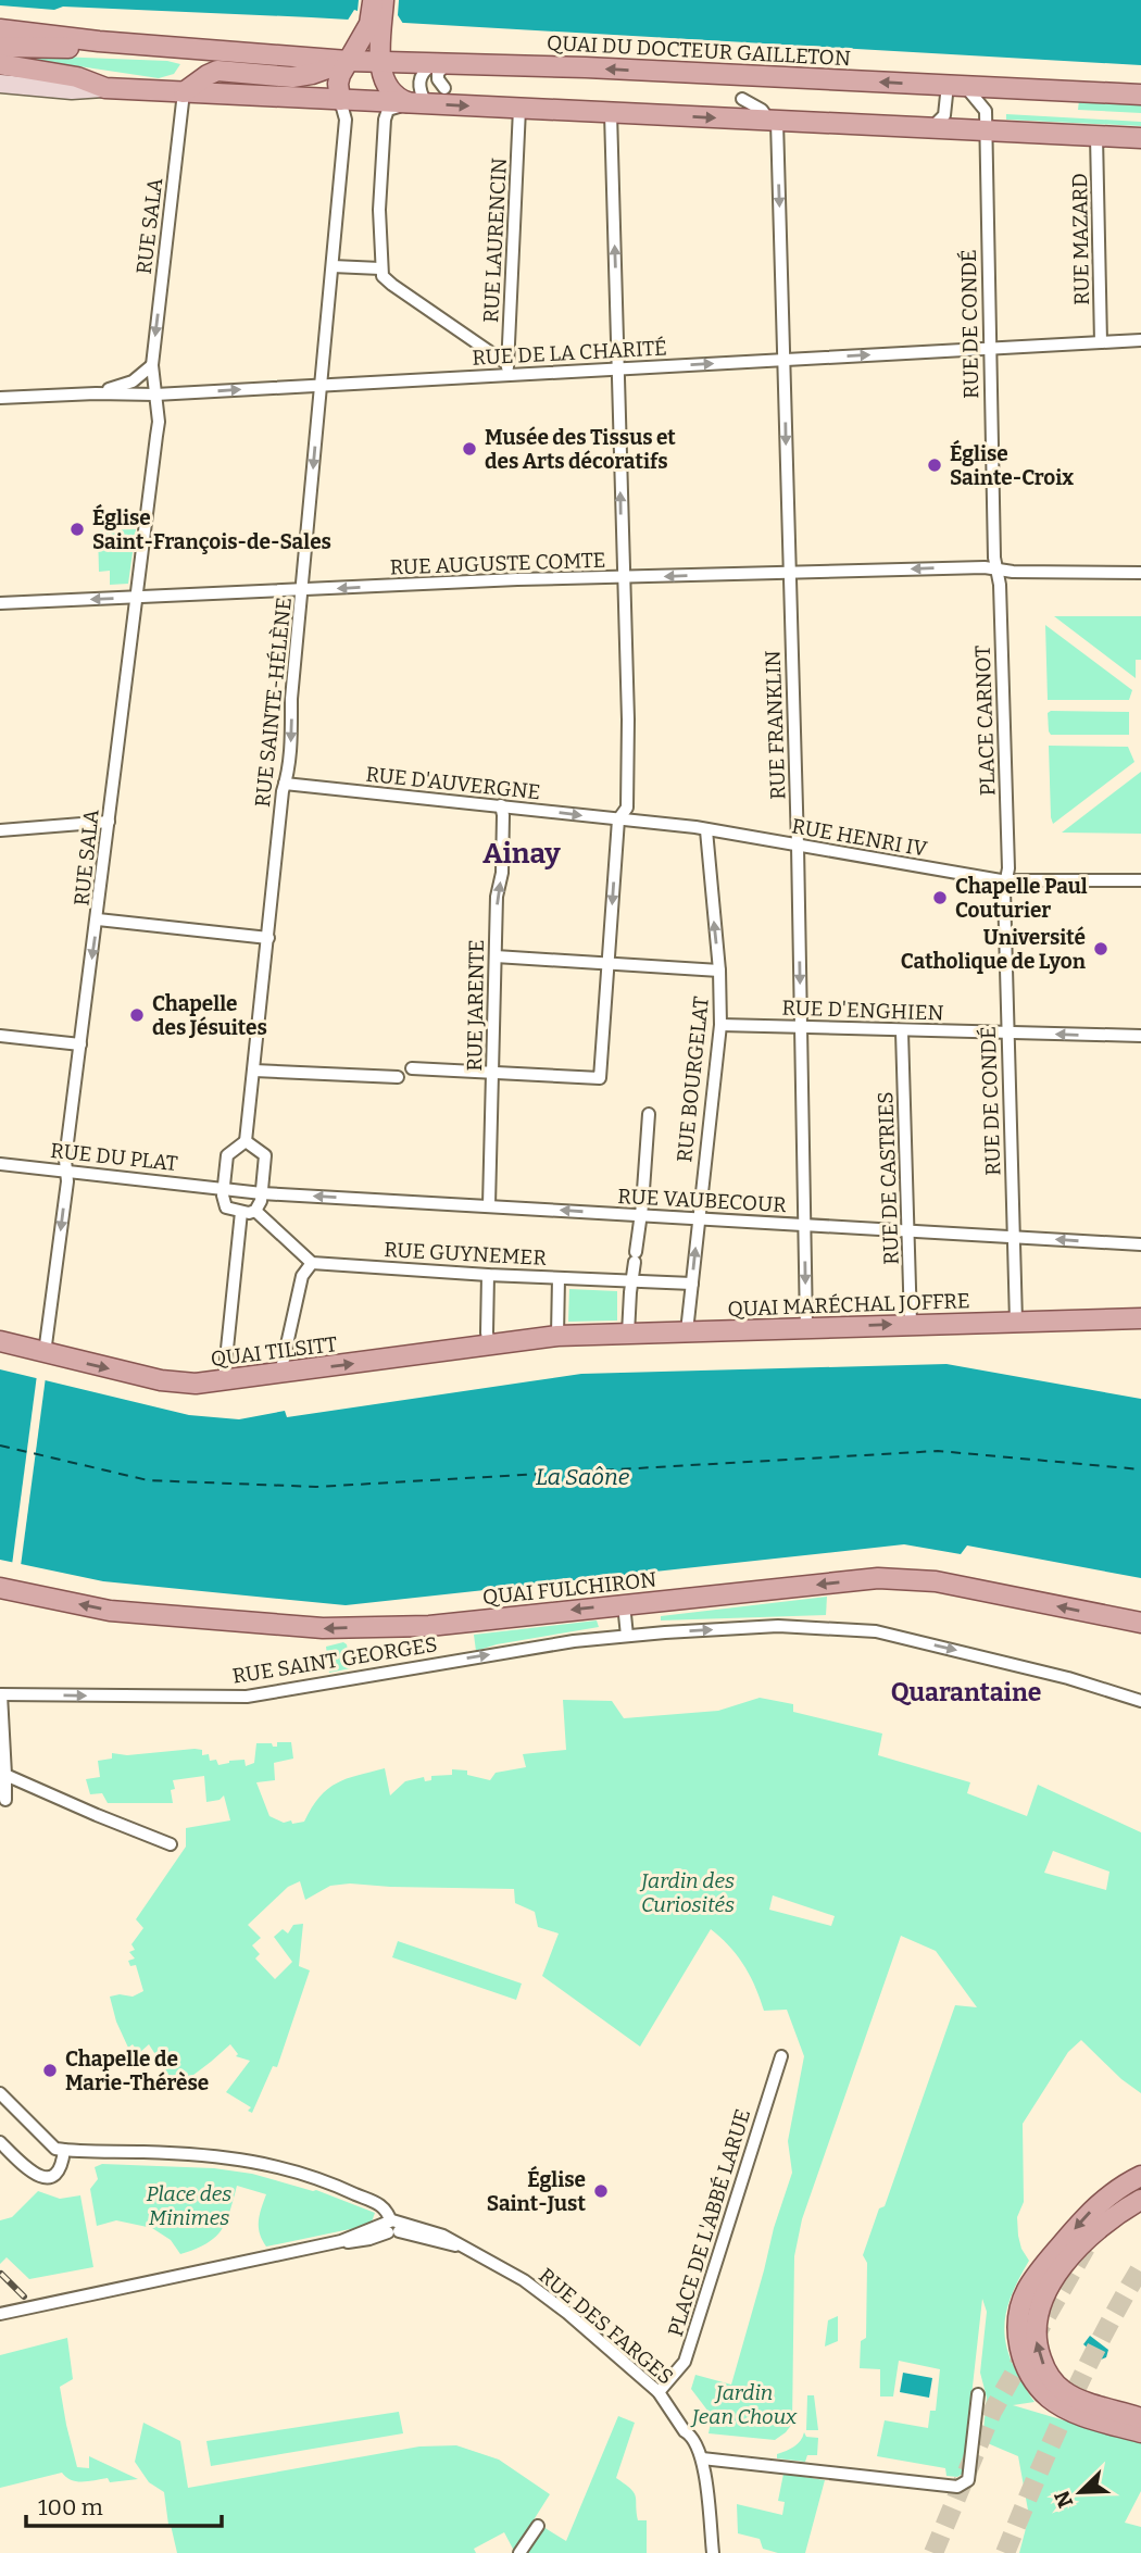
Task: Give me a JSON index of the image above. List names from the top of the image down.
{
  "streets": {
    "main road": [
      "QUAI DU DOCTEUR GAILLETON",
      "QUAI MARÉCHAL JOFFRE",
      "QUAI TILSITT",
      "QUAI FULCHIRON"
    ],
    "street": [
      "RUE SALA",
      "RUE MAZARD",
      "RUE LAURENCIN",
      "RUE DE CONDÉ",
      "RUE DE LA CHARITÉ",
      "RUE AUGUSTE COMTE",
      "RUE SAINTE-HÉLÈNE",
      "PLACE CARNOT",
      "RUE FRANKLIN",
      "RUE D'AUVERGNE",
      "RUE HENRI IV",
      "RUE JARENTE",
      "RUE D'ENGHIEN",
      "RUE BOURGELAT",
      "RUE DU PLAT",
      "RUE DE CASTRIES",
      "RUE VAUBECOUR",
      "RUE GUYNEMER",
      "RUE SAINT GEORGES",
      "PLACE DE L'ABBÉ LARUE",
      "RUE DES FARGES"
    ]
  },
  "crossings": [
    ["QUAI DU DOCTEUR GAILLETON", "RUE SALA"],
    ["QUAI DU DOCTEUR GAILLETON", "RUE DE CONDÉ"],
    ["RUE SALA", "RUE DE LA CHARITÉ"],
    ["RUE SALA", "RUE AUGUSTE COMTE"],
    ["RUE SALA", "RUE DU PLAT"],
    ["RUE SALA", "QUAI TILSITT"],
    ["RUE MAZARD", "RUE DE LA CHARITÉ"],
    ["RUE LAURENCIN", "RUE DE LA CHARITÉ"],
    ["RUE DE CONDÉ", "RUE DE LA CHARITÉ"],
    ["RUE DE CONDÉ", "RUE AUGUSTE COMTE"],
    ["RUE DE CONDÉ", "PLACE CARNOT"],
    ["RUE DE CONDÉ", "RUE HENRI IV"],
    ["RUE DE CONDÉ", "RUE D'ENGHIEN"],
    ["RUE DE CONDÉ", "RUE VAUBECOUR"],
    ["RUE DE CONDÉ", "QUAI MARÉCHAL JOFFRE"],
    ["RUE DE LA CHARITÉ", "RUE SAINTE-HÉLÈNE"],
    ["RUE DE LA CHARITÉ", "RUE FRANKLIN"],
    ["RUE AUGUSTE COMTE", "RUE SAINTE-HÉLÈNE"],
    ["RUE AUGUSTE COMTE", "PLACE CARNOT"],
    ["RUE AUGUSTE COMTE", "RUE FRANKLIN"],
    ["RUE SAINTE-HÉLÈNE", "RUE D'AUVERGNE"],
    ["PLACE CARNOT", "RUE HENRI IV"],
    ["RUE FRANKLIN", "RUE HENRI IV"],
    ["RUE FRANKLIN", "RUE D'ENGHIEN"],
    ["RUE FRANKLIN", "RUE VAUBECOUR"],
    ["RUE FRANKLIN", "QUAI MARÉCHAL JOFFRE"],
    ["RUE D'AUVERGNE", "RUE HENRI IV"],
    ["RUE D'AUVERGNE", "RUE JARENTE"],
    ["RUE D'AUVERGNE", "RUE BOURGELAT"],
    ["RUE HENRI IV", "RUE BOURGELAT"],
    ["RUE JARENTE", "RUE VAUBECOUR"],
    ["RUE D'ENGHIEN", "RUE BOURGELAT"],
    ["RUE D'ENGHIEN", "RUE DE CASTRIES"],
    ["RUE BOURGELAT", "RUE VAUBECOUR"],
    ["RUE BOURGELAT", "RUE GUYNEMER"],
    ["RUE BOURGELAT", "QUAI MARÉCHAL JOFFRE"],
    ["RUE DU PLAT", "RUE VAUBECOUR"],
    ["RUE DE CASTRIES", "RUE VAUBECOUR"],
    ["RUE DE CASTRIES", "QUAI MARÉCHAL JOFFRE"],
    ["QUAI MARÉCHAL JOFFRE", "QUAI TILSITT"],
    ["PLACE DE L'ABBÉ LARUE", "RUE DES FARGES"]
  ],
  "one_way": [
    "RUE SALA",
    "RUE DE LA CHARITÉ",
    "RUE AUGUSTE COMTE",
    "RUE SAINTE-HÉLÈNE",
    "RUE FRANKLIN",
    "RUE JARENTE",
    "RUE VAUBECOUR",
    "QUAI TILSITT",
    "QUAI FULCHIRON",
    "RUE SAINT GEORGES"
  ],
  "districts": ["Ainay", "Quarantaine"],
  "water": ["La Saône"],
  "parks": ["Jardin des Curiosités", "Place des Minimes", "Jardin Jean Choux"],
  "places": [
    "Musée des Tissus et des Arts décoratifs",
    "Église Sainte-Croix",
    "Église Saint-François-de-Sales",
    "Chapelle Paul Couturier",
    "Université Catholique de Lyon",
    "Chapelle des Jésuites",
    "Chapelle de Marie-Thérèse",
    "Église Saint-Just"
  ],
  "scale_bar": "100 m",
  "north": "bottom left"
}
